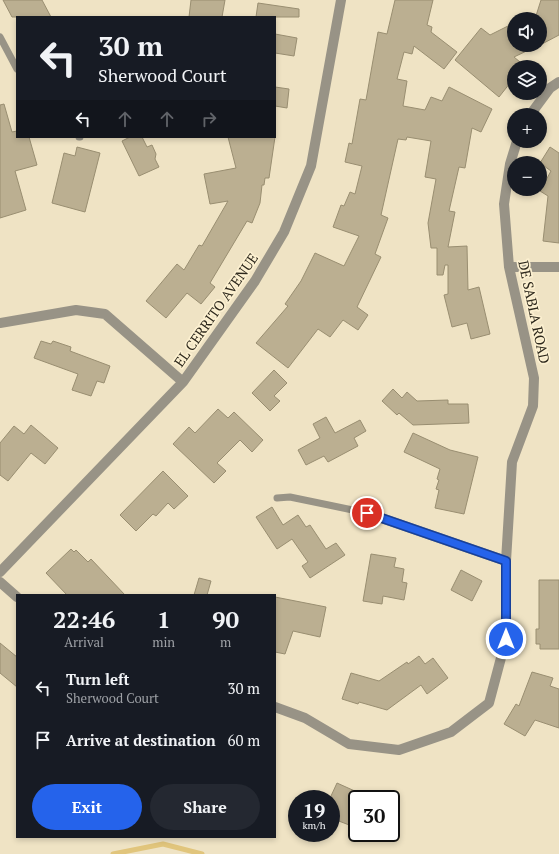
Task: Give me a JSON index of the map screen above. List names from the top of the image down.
{
  "streets": {
    "street": ["EL CERRITO AVENUE", "DE SABLA ROAD"]
  },
  "page": {
    "map_buttons": ["+", "−"],
    "turn": ["30 m", "Sherwood Court"],
    "eta": [
      "22:46",
      "Arrival",
      "1",
      "min",
      "90",
      "m"
    ],
    "list": [
      {
        "name": "Turn left",
        "note": "Sherwood Court",
        "value": "30 m"
      },
      {
        "name": "Arrive at destination",
        "value": "60 m"
      }
    ],
    "buttons": ["Exit", "Share"],
    "speed": "19 km/h",
    "limit": "30"
  }
}
